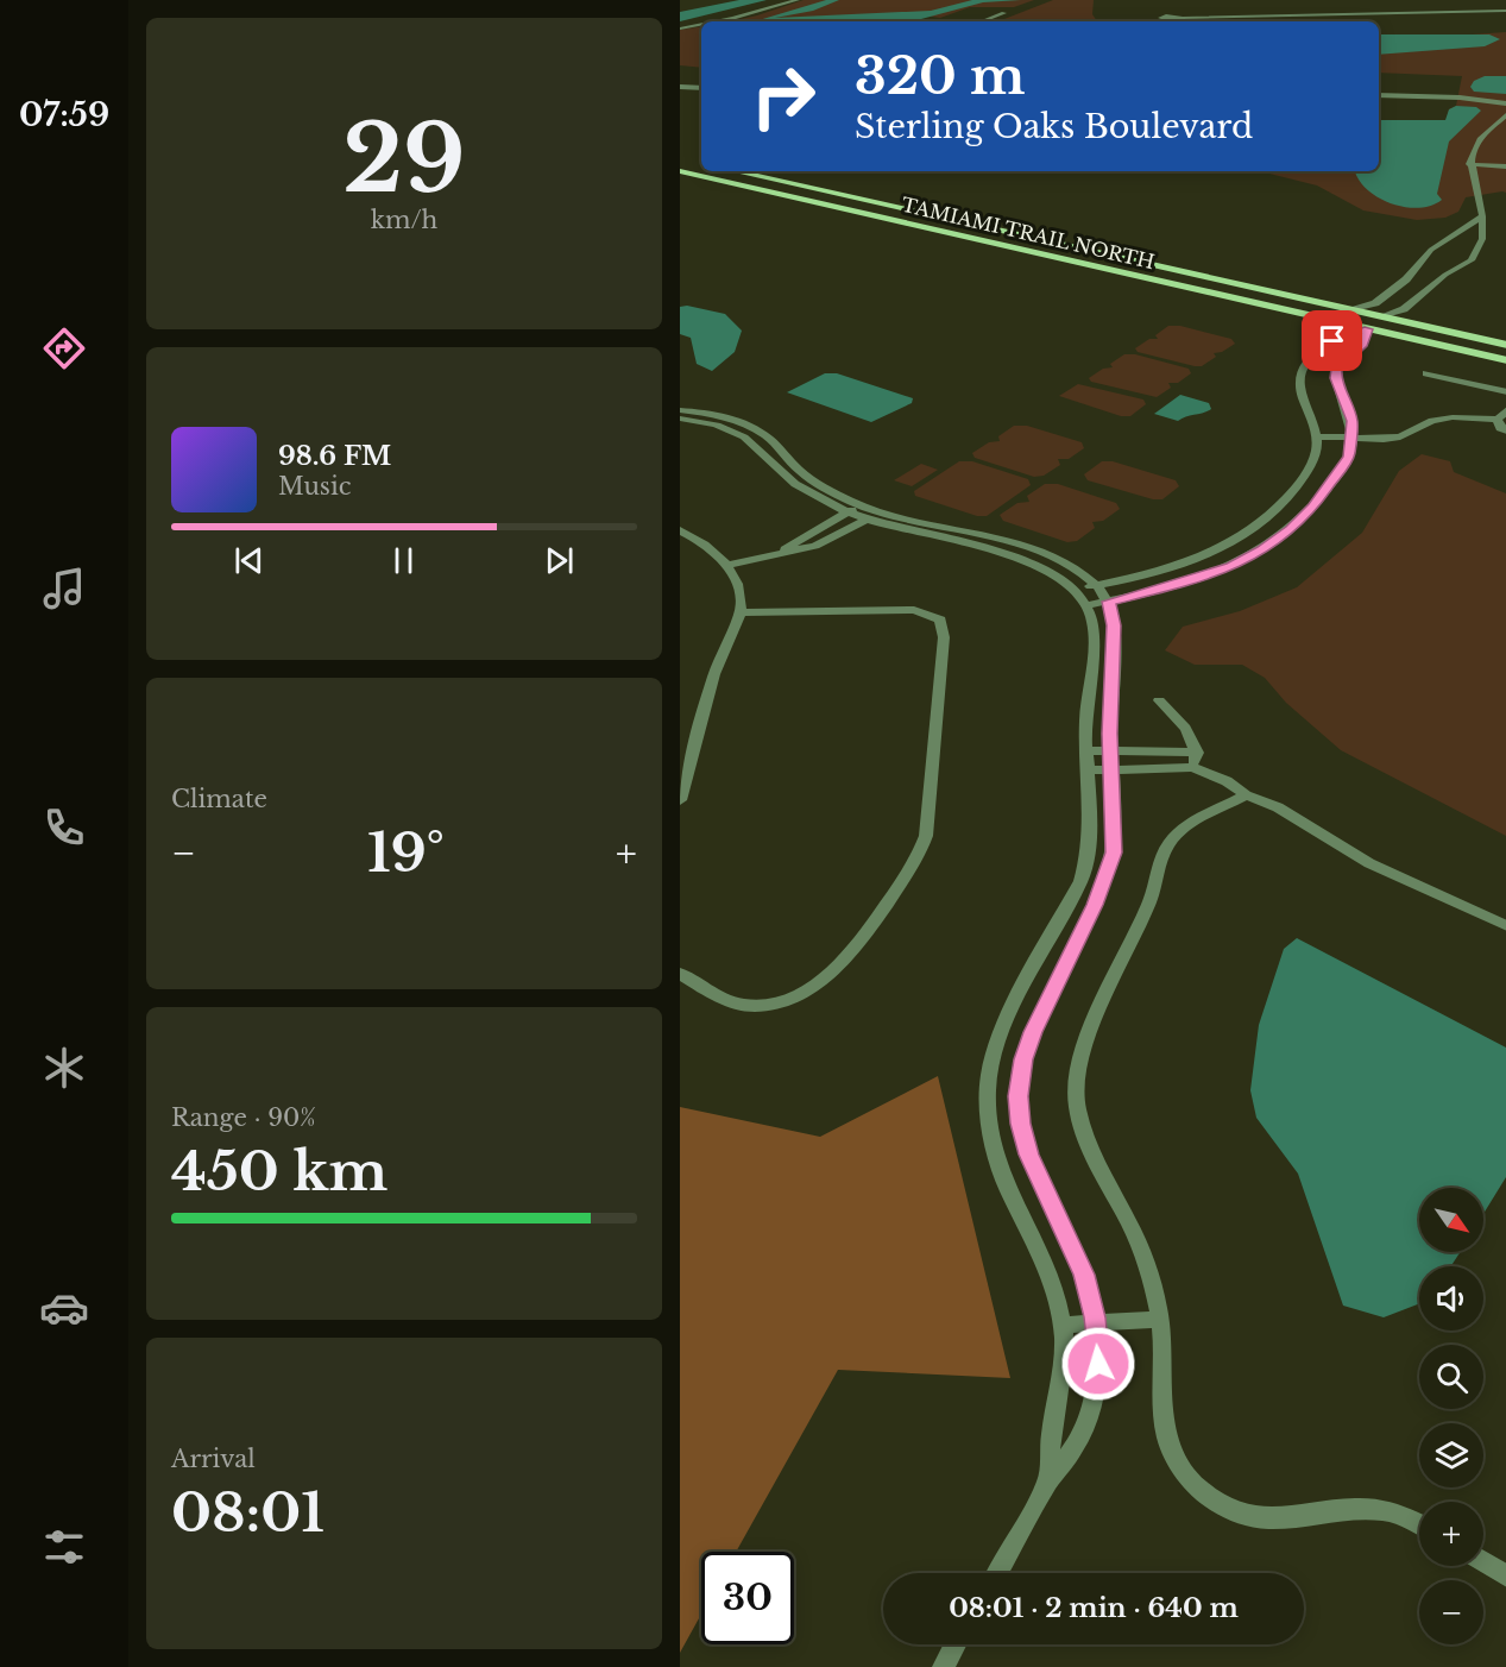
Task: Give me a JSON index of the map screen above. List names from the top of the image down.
{
  "streets": {
    "main road": ["TAMIAMI TRAIL NORTH"]
  },
  "north": "bottom right",
  "page": {
    "tabs": "07:59",
    "tile": [
      ["29", "km/h"],
      "Climate",
      ["Range · 90%", "450 km"],
      ["Arrival", "08:01"]
    ],
    "turn": ["320 m", "Sterling Oaks Boulevard"],
    "song": ["98.6 FM", "Music"],
    "heat": ["−", "19°", "+"],
    "map_buttons": ["+", "−"],
    "limit": "30",
    "trip": "08:01 · 2 min · 640 m"
  }
}
